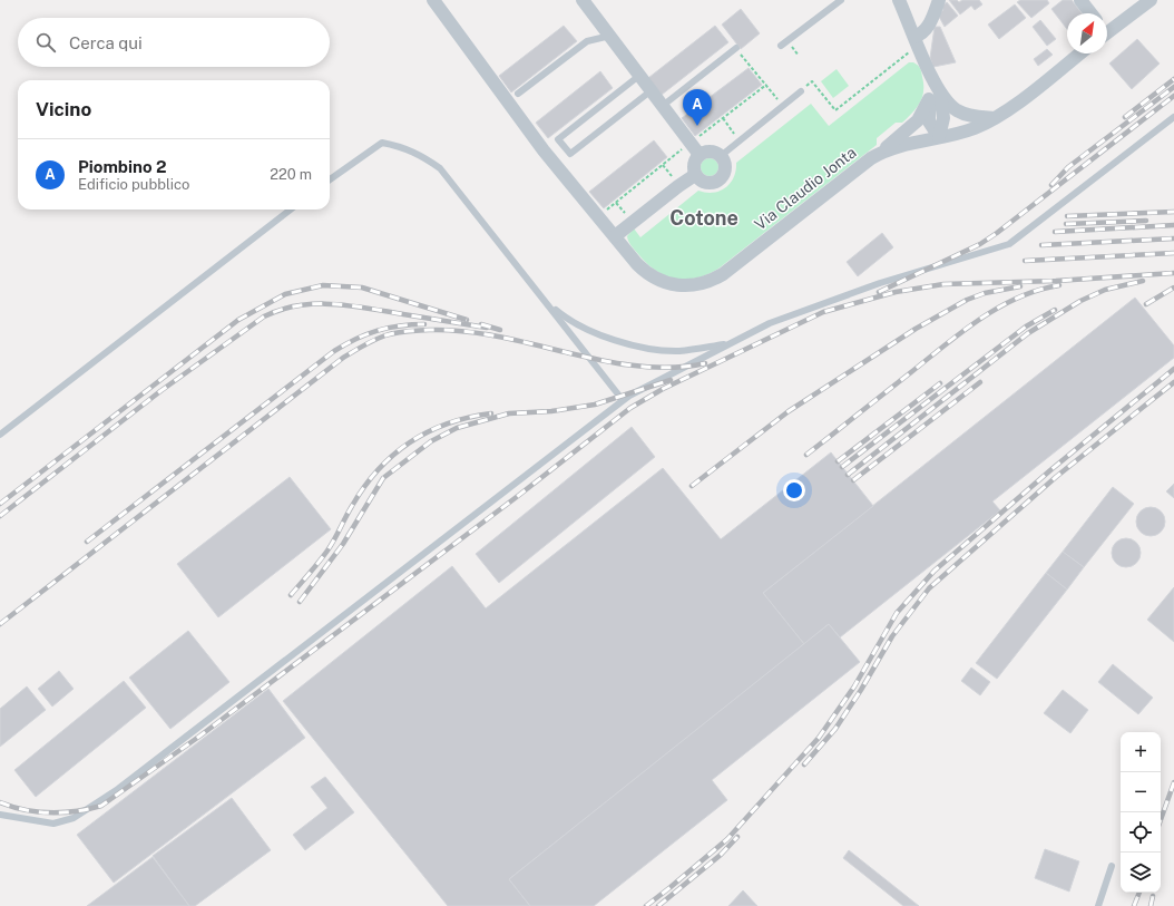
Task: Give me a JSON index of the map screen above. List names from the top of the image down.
{
  "streets": {
    "street": ["Via Claudio Jonta"]
  },
  "districts": ["Cotone"],
  "north": "top right",
  "page": {
    "search": "Cerca qui",
    "heading": "Vicino",
    "pins": "A",
    "list": [
      {
        "mark": "A",
        "name": "Piombino 2",
        "note": "Edificio pubblico",
        "value": "220 m"
      }
    ],
    "map_buttons": ["+", "−"]
  }
}
